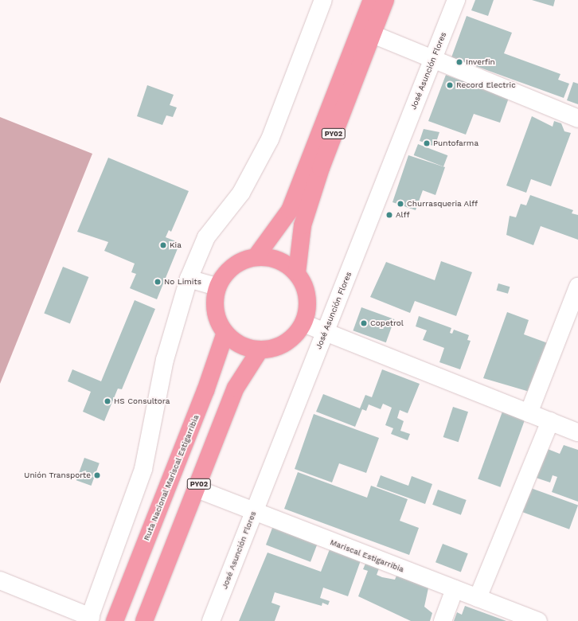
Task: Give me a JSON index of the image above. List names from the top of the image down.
{
  "streets": {
    "highway": ["PY02", "Ruta Nacional Mariscal Estigarribia"],
    "street": ["José Asunción Flores", "Mariscal Estigarribia"]
  },
  "crossings": [
    ["José Asunción Flores", "Mariscal Estigarribia"],
    ["PY02", "Ruta Nacional Mariscal Estigarribia"],
    ["PY02", "Mariscal Estigarribia"]
  ],
  "places": [
    "Inverfin",
    "Record Electric",
    "Puntofarma",
    "Churrasqueria Alff",
    "Alff",
    "Kia",
    "No Limits",
    "Copetrol",
    "HS Consultora",
    "Unión Transporte"
  ]
}
